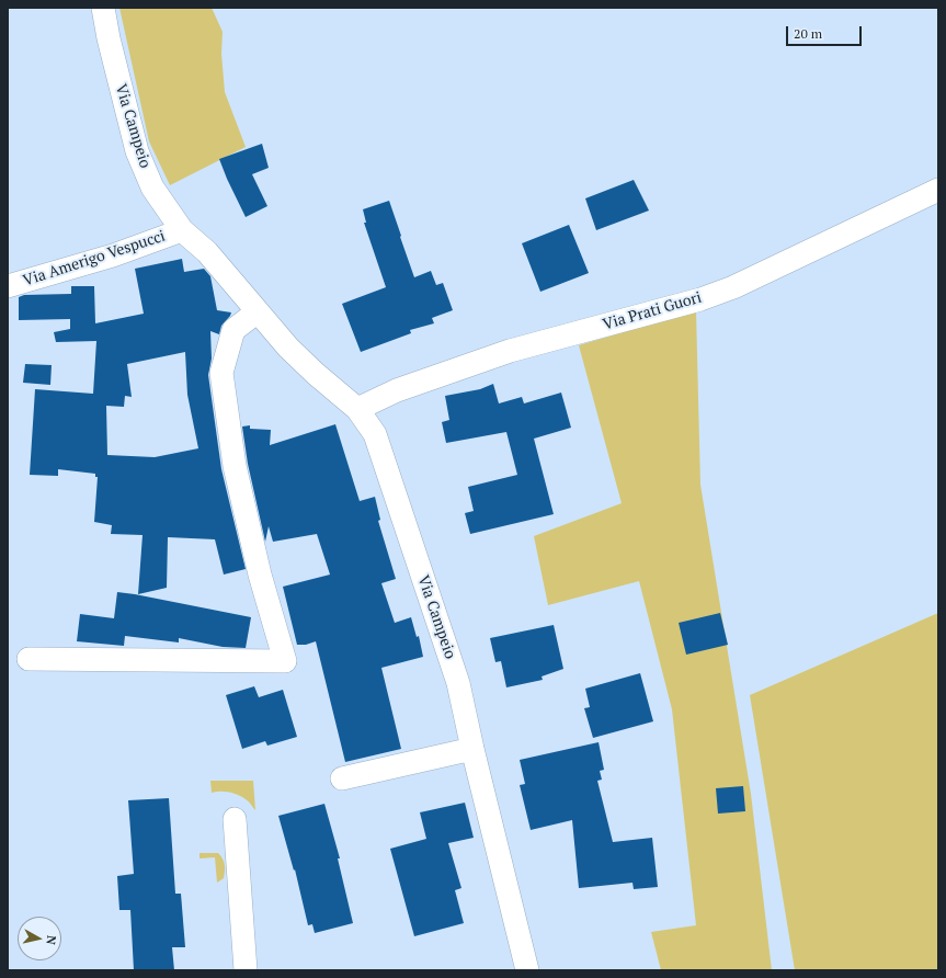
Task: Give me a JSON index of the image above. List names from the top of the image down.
{
  "streets": {
    "street": ["Via Campeio", "Via Amerigo Vespucci", "Via Prati Guori"]
  },
  "crossings": [
    ["Via Campeio", "Via Amerigo Vespucci"],
    ["Via Campeio", "Via Prati Guori"]
  ],
  "scale_bar": "20 m",
  "north": "right"
}
